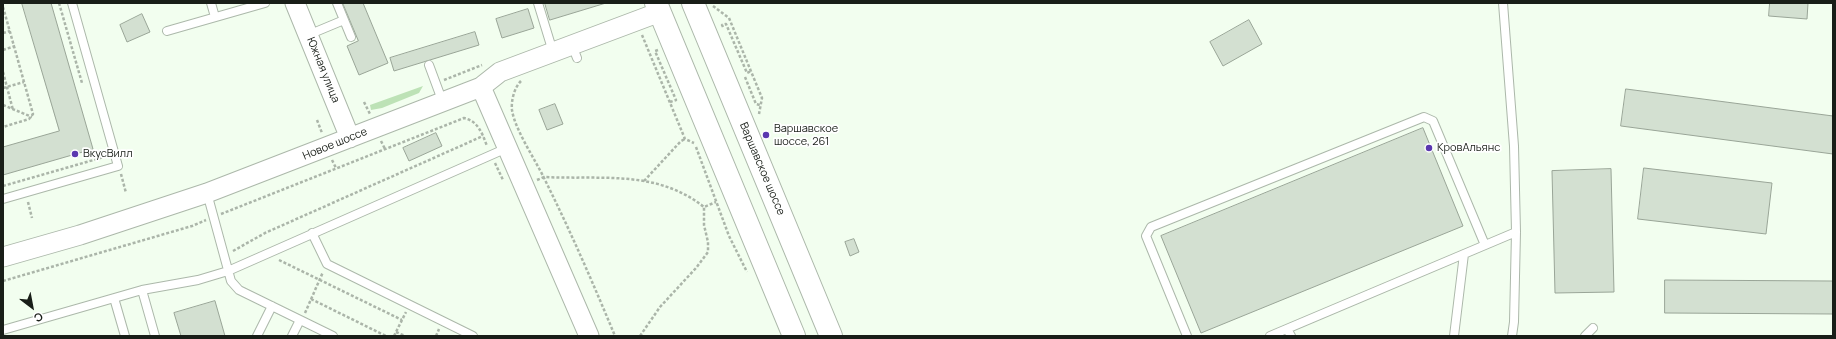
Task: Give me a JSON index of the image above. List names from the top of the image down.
{
  "streets": {
    "main road": ["Варшавское шоссе"],
    "street": ["Южная улица", "Новое шоссе"]
  },
  "crossings": [
    ["Южная улица", "Новое шоссе"]
  ],
  "places": ["Варшавское шоссе, 261", "КровАльянс", "ВкусВилл"],
  "north": "bottom right"
}
